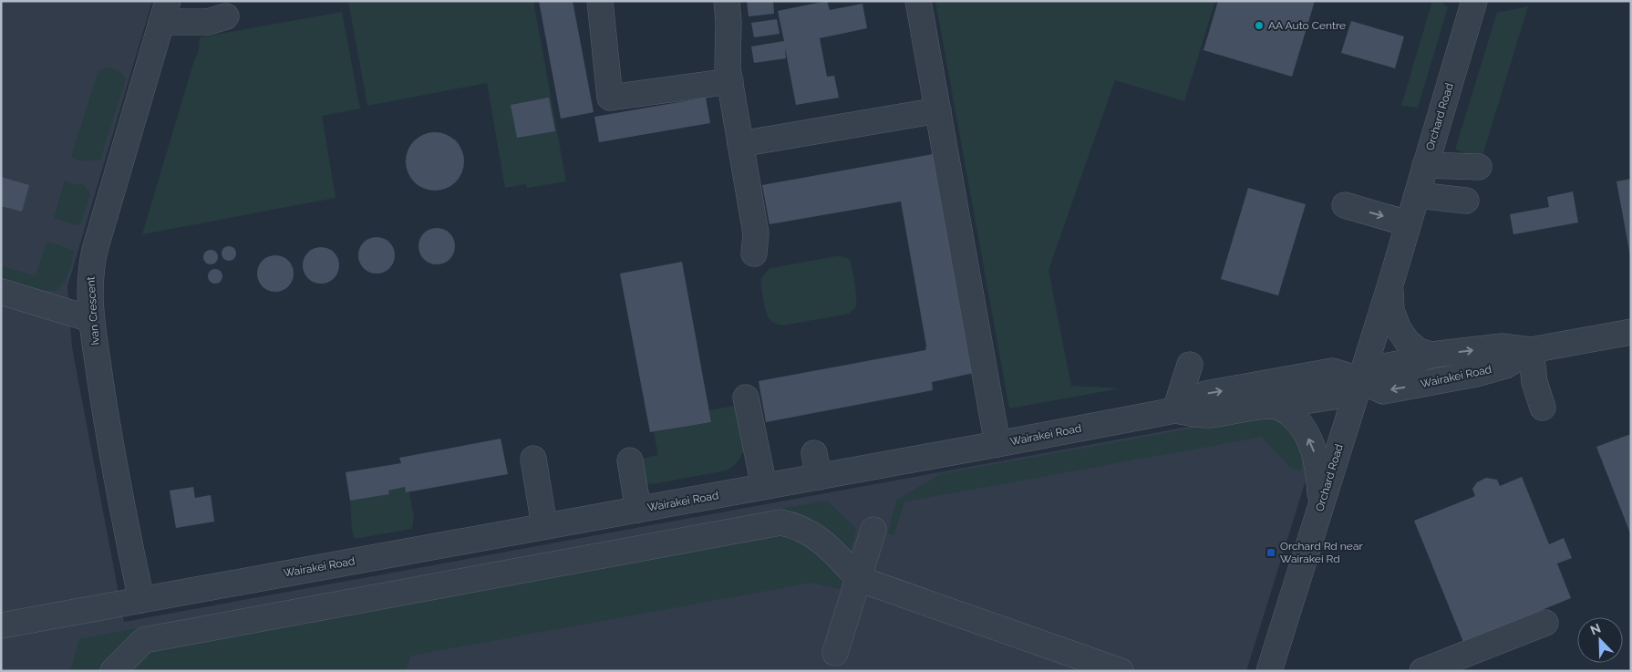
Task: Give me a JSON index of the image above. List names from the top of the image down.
{
  "streets": {
    "street": ["Orchard Road", "Ivan Crescent", "Wairakei Road"]
  },
  "crossings": [
    ["Orchard Road", "Wairakei Road"],
    ["Ivan Crescent", "Wairakei Road"]
  ],
  "places": {
    "other": ["AA Auto Centre"],
    "transit": ["Orchard Rd near Wairakei Rd"]
  },
  "north": "top left"
}
